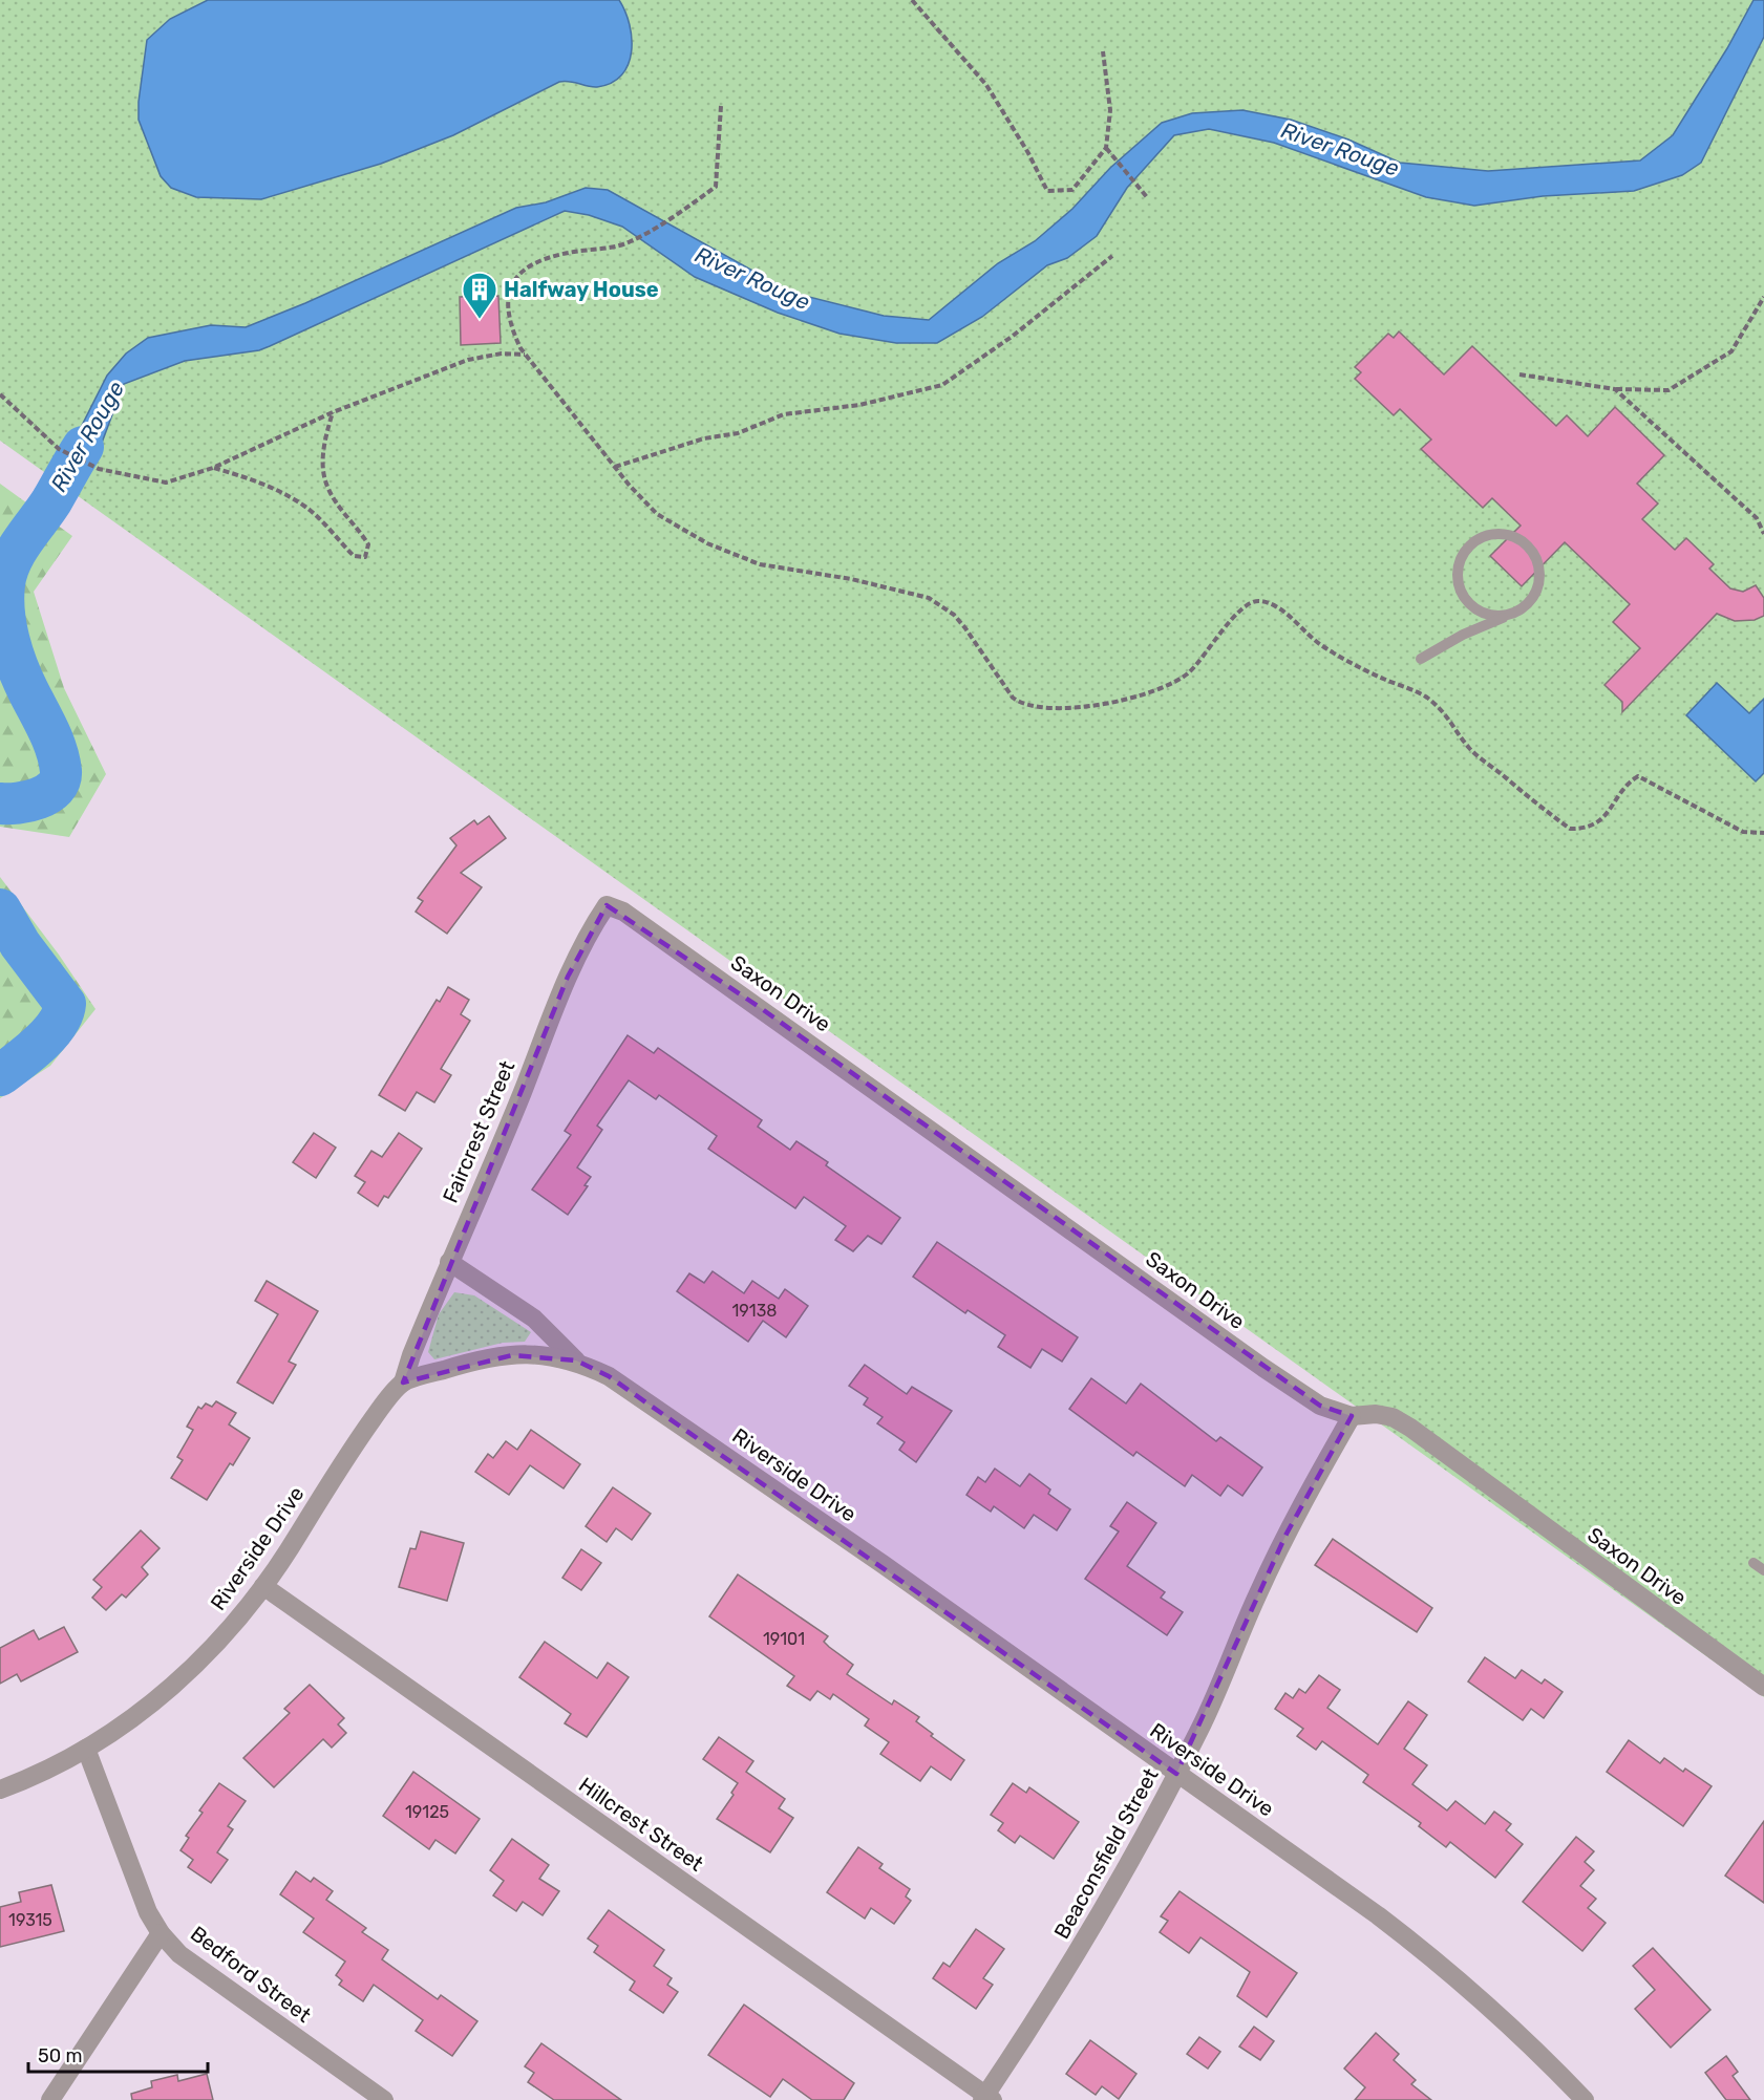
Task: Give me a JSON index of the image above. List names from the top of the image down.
{
  "streets": {
    "street": [
      "Saxon Drive",
      "Faircrest Street",
      "Riverside Drive",
      "Hillcrest Street",
      "Beaconsfield Street",
      "Bedford Street"
    ]
  },
  "crossings": [
    ["Saxon Drive", "Faircrest Street"],
    ["Saxon Drive", "Beaconsfield Street"],
    ["Faircrest Street", "Riverside Drive"],
    ["Riverside Drive", "Hillcrest Street"],
    ["Riverside Drive", "Beaconsfield Street"],
    ["Riverside Drive", "Bedford Street"],
    ["Hillcrest Street", "Beaconsfield Street"]
  ],
  "water": ["River Rouge"],
  "places": {
    "building": ["Halfway House"]
  },
  "house_numbers": [
    "19138",
    "19101",
    "19125",
    "19315"
  ],
  "scale_bar": "50 m"
}
